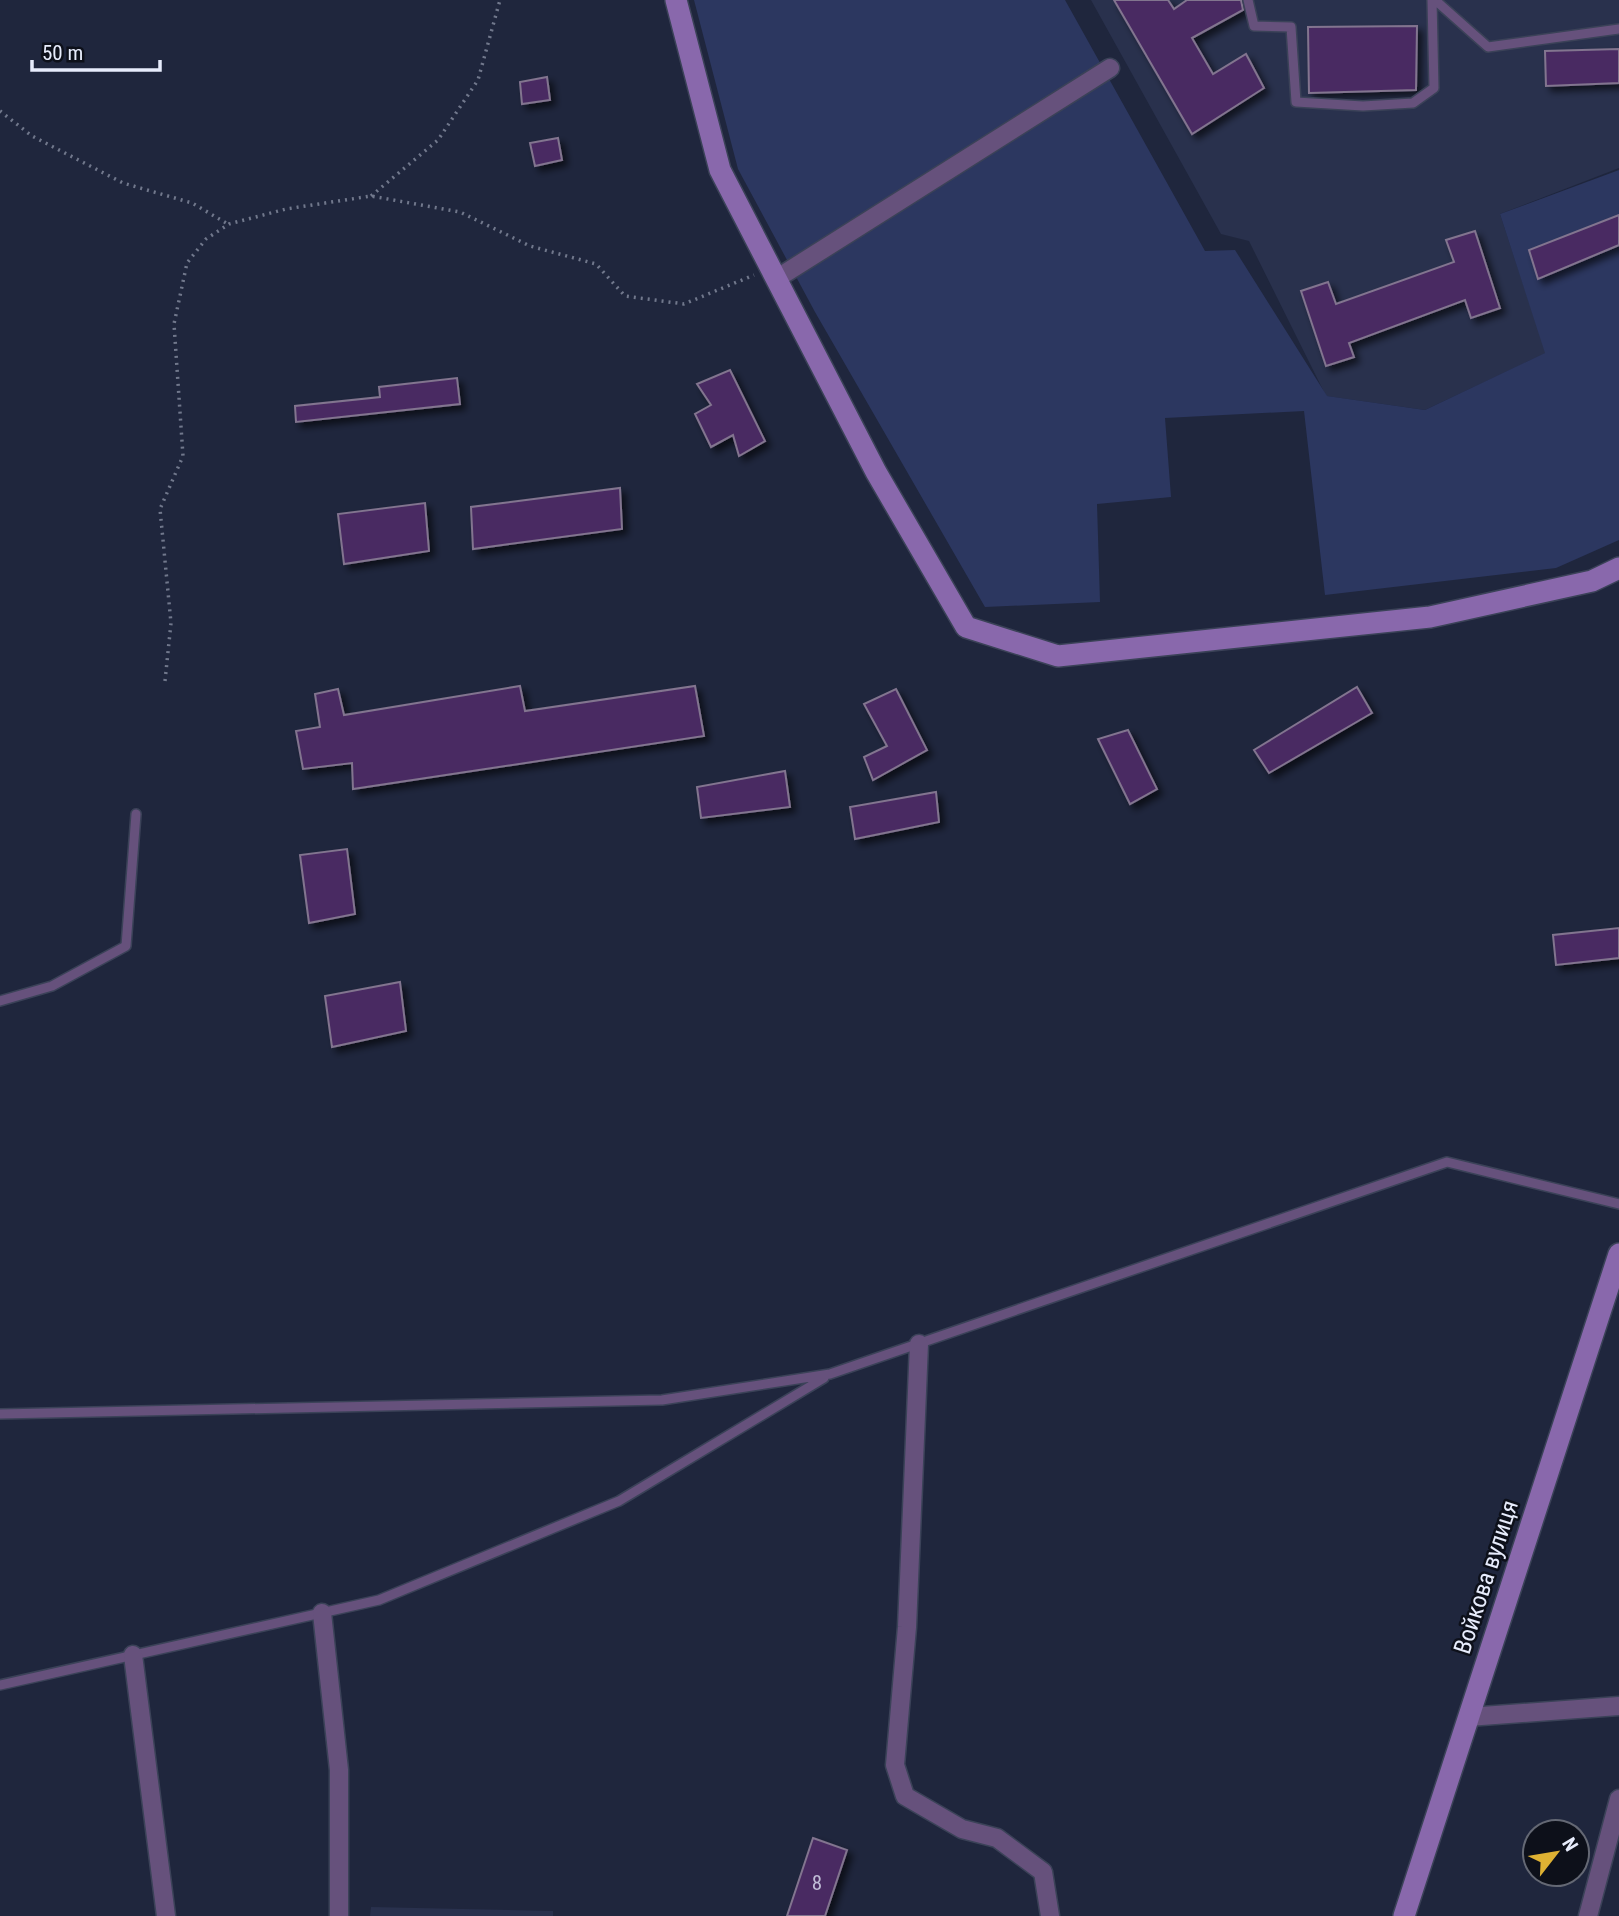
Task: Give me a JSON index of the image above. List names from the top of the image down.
{
  "streets": {
    "street": ["Войкова вулиця"]
  },
  "house_numbers": ["8"],
  "scale_bar": "50 m",
  "north": "top right"
}
